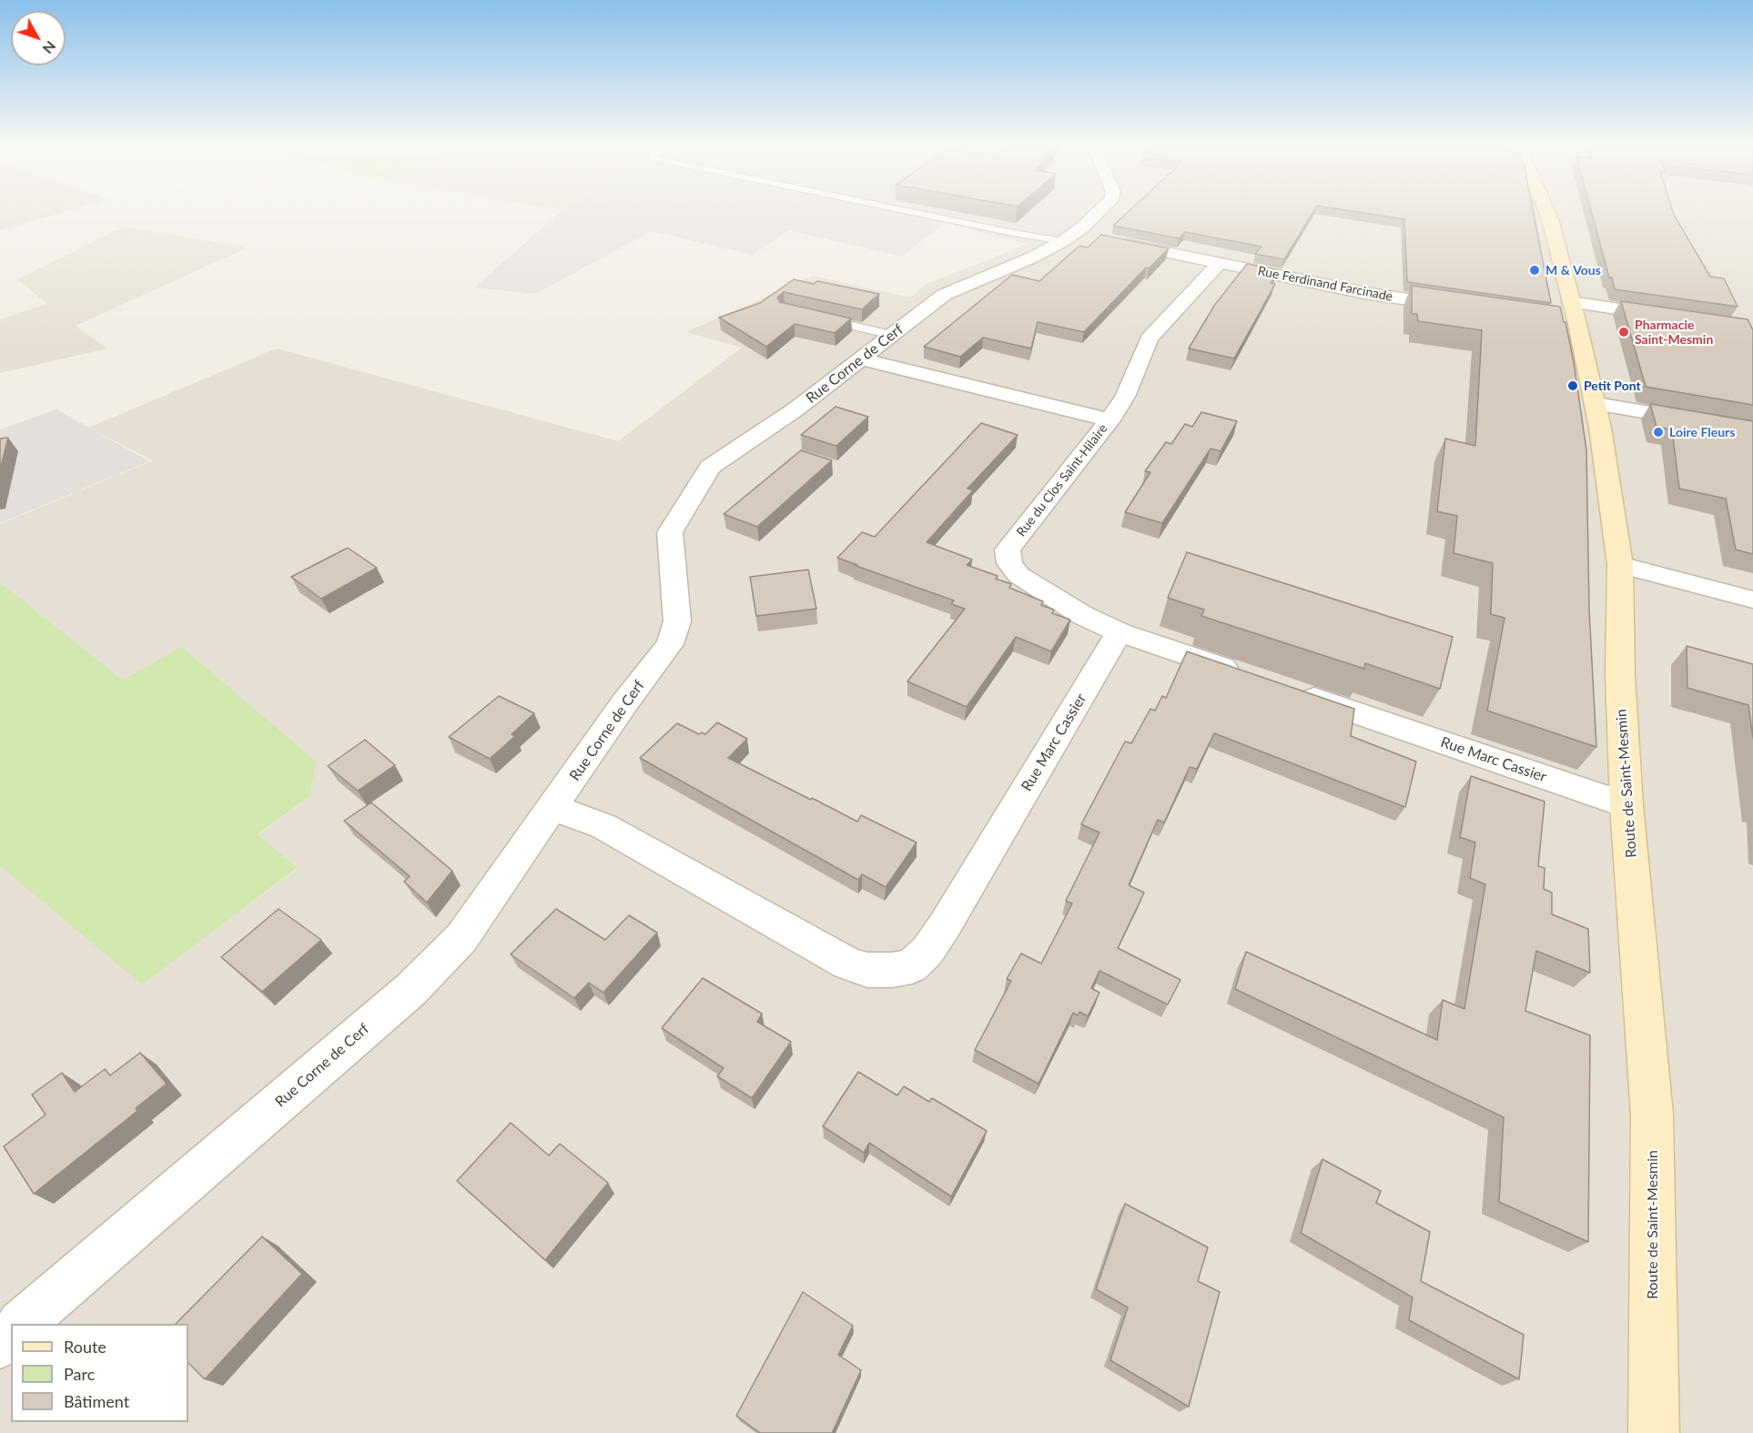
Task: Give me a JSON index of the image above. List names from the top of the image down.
{
  "streets": {
    "main road": ["Route de Saint-Mesmin"],
    "street": [
      "Rue Ferdinand Farcinade",
      "Rue Corne de Cerf",
      "Rue du Clos Saint-Hilaire",
      "Rue Marc Cassier"
    ]
  },
  "crossings": [
    ["Rue Corne de Cerf", "Rue du Clos Saint-Hilaire"],
    ["Rue Corne de Cerf", "Rue Marc Cassier"],
    ["Rue du Clos Saint-Hilaire", "Rue Marc Cassier"],
    ["Rue Marc Cassier", "Route de Saint-Mesmin"]
  ],
  "places": [
    "M & Vous",
    "Pharmacie Saint-Mesmin",
    "Petit Pont",
    "Loire Fleurs"
  ],
  "legend": ["Route", "Parc", "Bâtiment"],
  "north": "bottom right"
}
